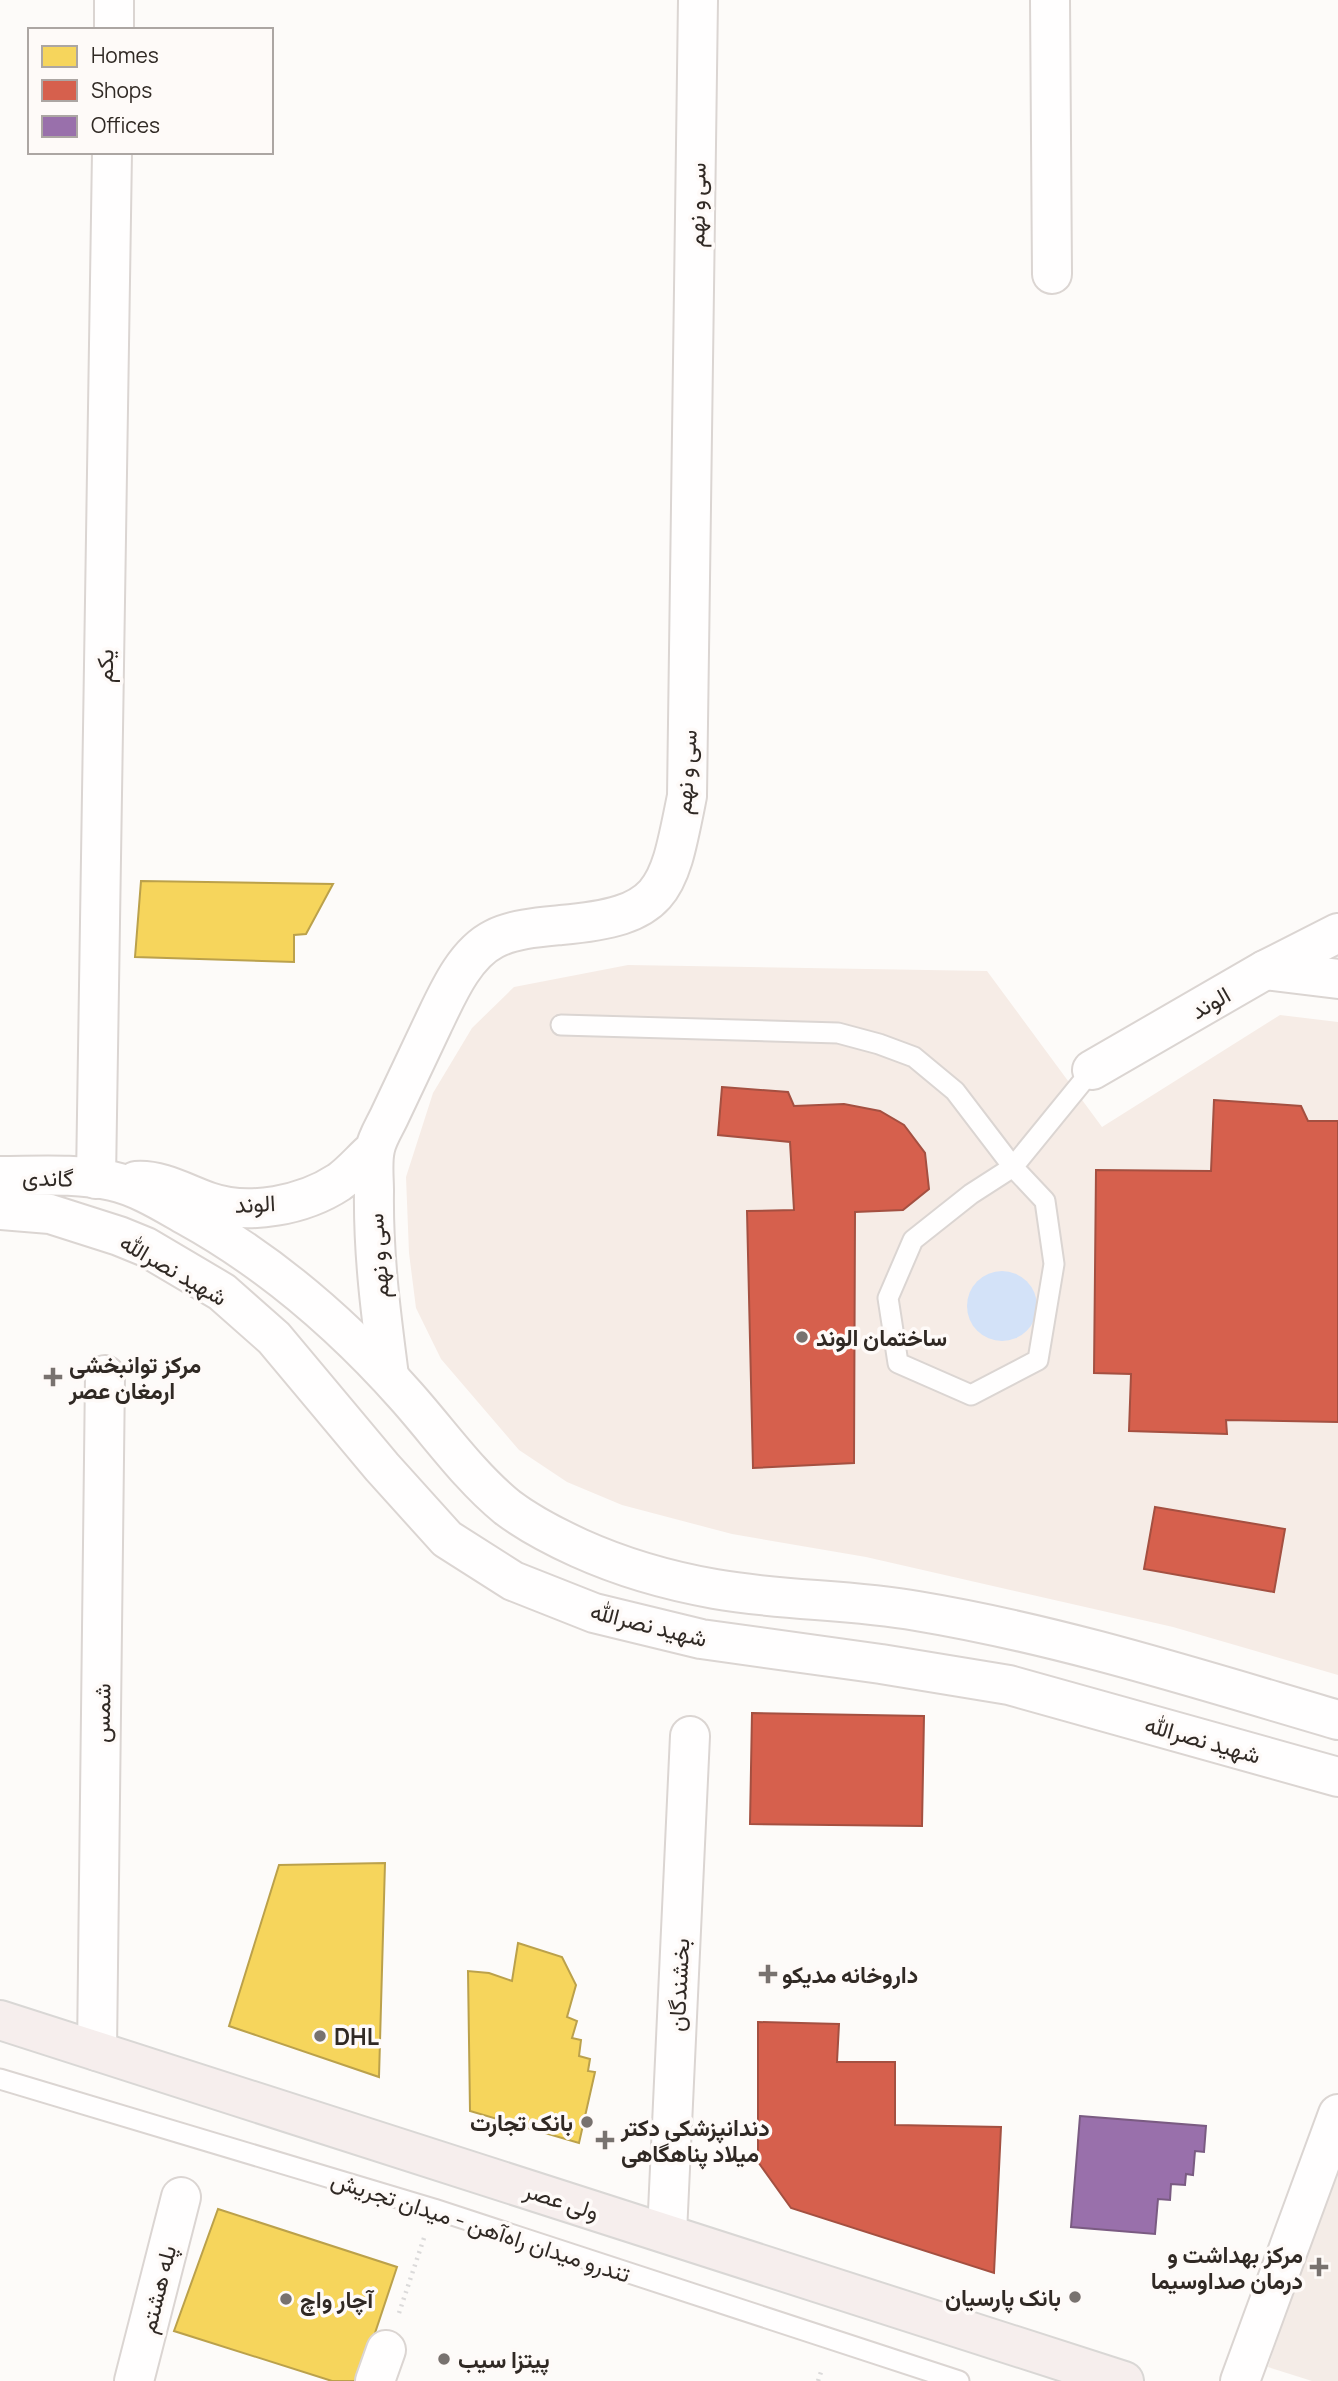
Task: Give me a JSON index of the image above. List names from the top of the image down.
{
  "streets": {
    "main road": ["ولی عصر"],
    "street": [
      "سی و نهم",
      "یکم",
      "الوند",
      "گاندی",
      "شهید نصرالله",
      "شمس",
      "بخشندگان",
      "پله هشتم"
    ],
    "lane": ["تندرو میدان راه‌آهن - میدان تجریش"]
  },
  "crossings": [
    ["سی و نهم", "الوند"],
    ["یکم", "الوند"],
    ["یکم", "گاندی"],
    ["یکم", "شهید نصرالله"],
    ["الوند", "گاندی"],
    ["گاندی", "شهید نصرالله"],
    ["شمس", "ولی عصر"],
    ["بخشندگان", "ولی عصر"]
  ],
  "places": {
    "other": [
      "ساختمان الوند",
      "DHL",
      "بانک تجارت",
      "بانک پارسیان",
      "آچار واچ",
      "پیتزا سیب"
    ],
    "health": [
      "مرکز توانبخشی ارمغان عصر",
      "داروخانه مدیکو",
      "دندانپزشکی دکتر میلاد پناهگاهی",
      "مرکز بهداشت و درمان صداوسیما"
    ]
  },
  "legend": ["Homes", "Shops", "Offices"]
}
